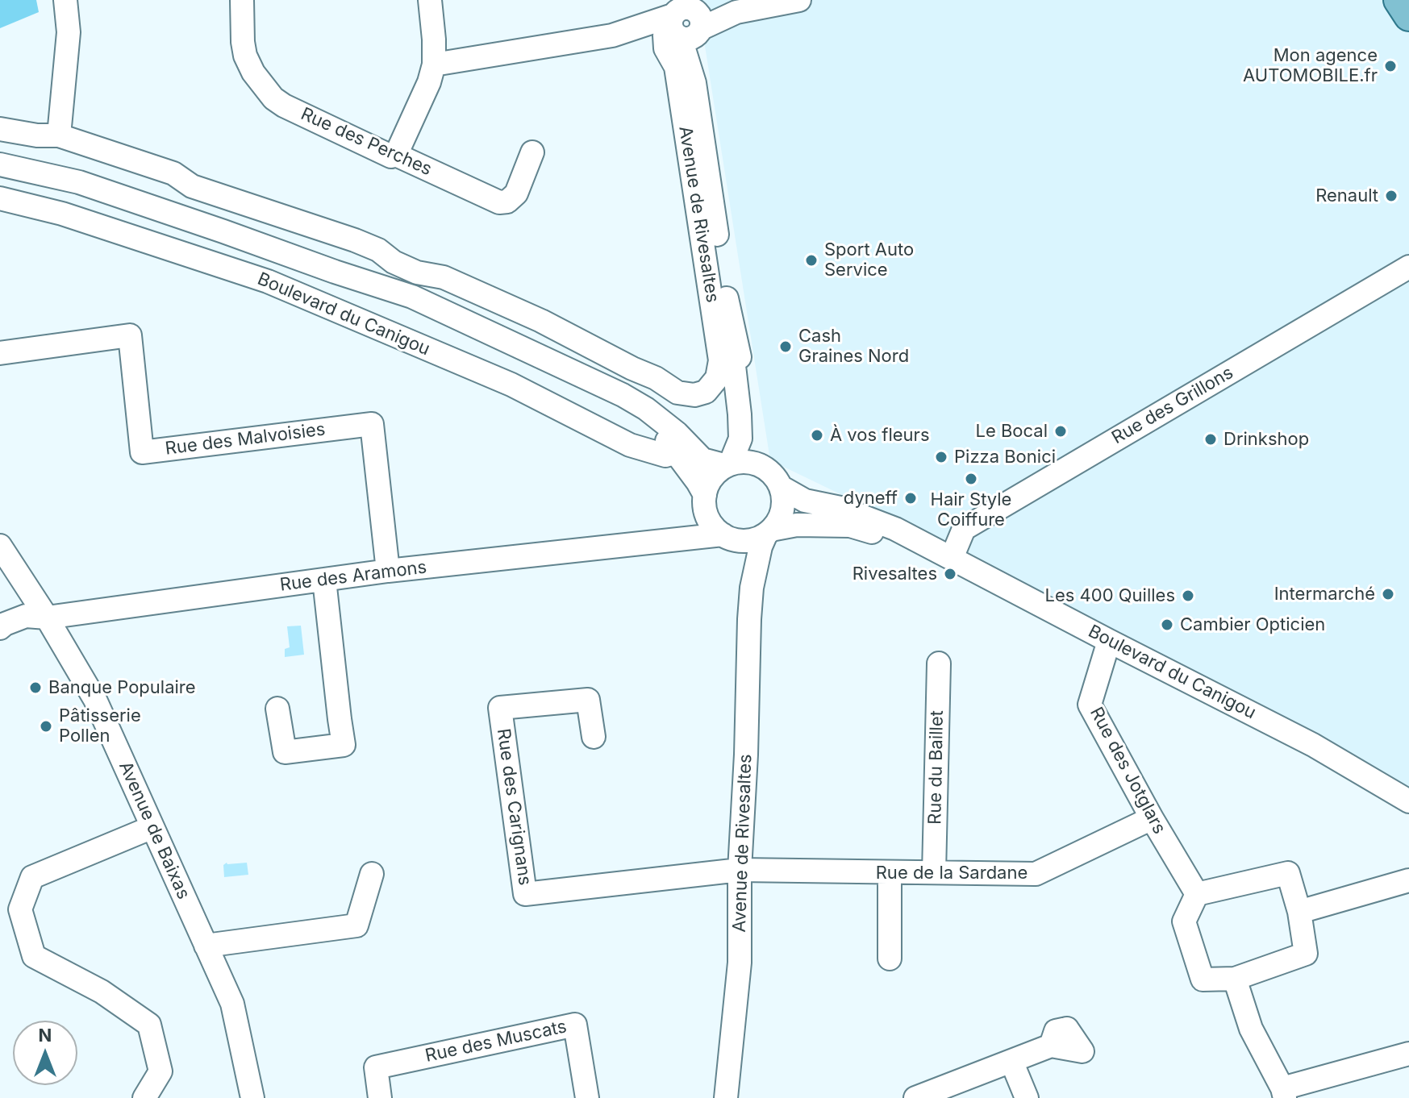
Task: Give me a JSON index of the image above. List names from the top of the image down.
{
  "streets": {
    "street": [
      "Rue des Perches",
      "Avenue de Rivesaltes",
      "Boulevard du Canigou",
      "Rue des Grillons",
      "Rue des Malvoisies",
      "Rue des Aramons",
      "Rue du Baillet",
      "Rue des Jotglars",
      "Rue des Carignans",
      "Avenue de Baixas",
      "Rue de la Sardane",
      "Rue des Muscats"
    ]
  },
  "crossings": [
    ["Avenue de Rivesaltes", "Boulevard du Canigou"],
    ["Avenue de Rivesaltes", "Rue des Aramons"],
    ["Avenue de Rivesaltes", "Rue des Carignans"],
    ["Avenue de Rivesaltes", "Rue de la Sardane"],
    ["Boulevard du Canigou", "Rue des Grillons"],
    ["Boulevard du Canigou", "Rue des Aramons"],
    ["Boulevard du Canigou", "Rue des Jotglars"],
    ["Rue des Malvoisies", "Rue des Aramons"],
    ["Rue des Aramons", "Avenue de Baixas"],
    ["Rue du Baillet", "Rue de la Sardane"],
    ["Rue des Jotglars", "Rue de la Sardane"],
    ["Rue des Carignans", "Rue de la Sardane"]
  ],
  "places": [
    "Mon agence AUTOMOBILE.fr",
    "Renault",
    "Sport Auto Service",
    "Cash Graines Nord",
    "Le Bocal",
    "À vos fleurs",
    "Drinkshop",
    "Pizza Bonici",
    "Hair Style Coiffure",
    "dyneff",
    "Rivesaltes",
    "Intermarché",
    "Les 400 Quilles",
    "Cambier Opticien",
    "Banque Populaire",
    "Pâtisserie Pollen"
  ],
  "north": "top"
}
